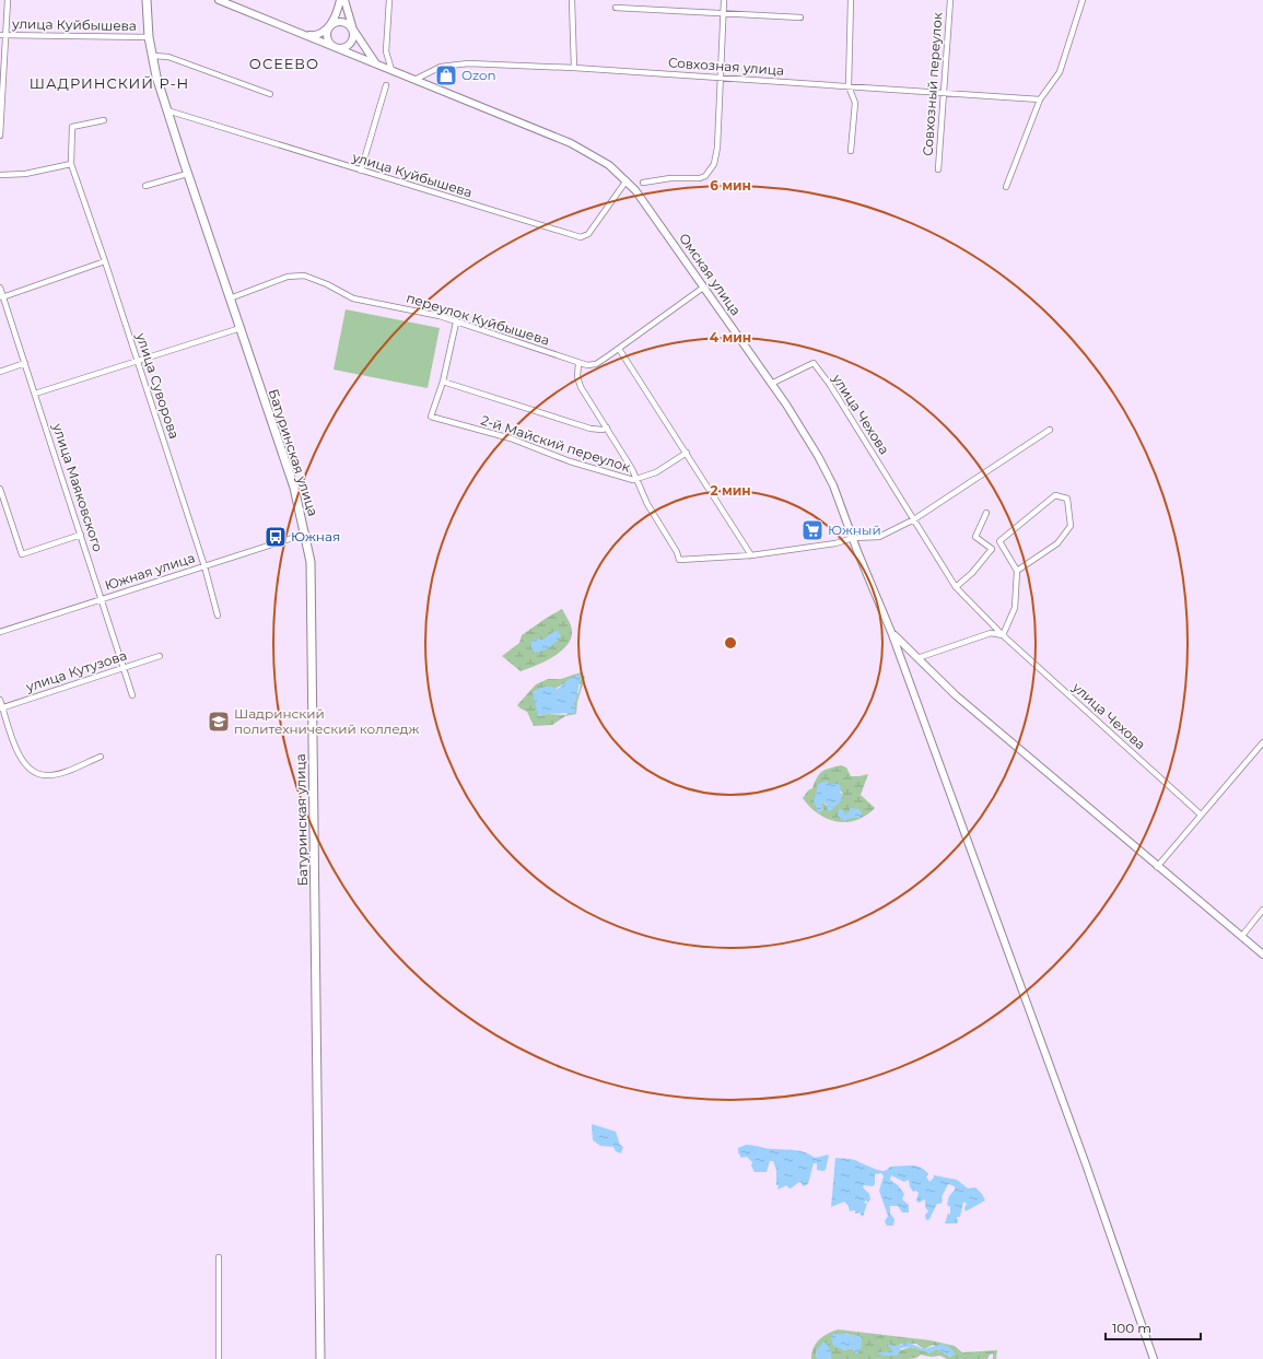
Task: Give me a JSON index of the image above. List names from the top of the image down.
{
  "streets": {
    "main road": ["Батуринская улица"],
    "street": [
      "улица Куйбышева",
      "Совхозная улица",
      "Совхозный переулок",
      "Омская улица",
      "переулок Куйбышева",
      "улица Суворова",
      "улица Чехова",
      "2-й Майский переулок",
      "улица Маяковского",
      "Южная улица",
      "улица Кутузова"
    ]
  },
  "crossings": [
    ["улица Куйбышева", "Омская улица"],
    ["улица Куйбышева", "Батуринская улица"],
    ["Совхозная улица", "Совхозный переулок"],
    ["Совхозная улица", "Омская улица"],
    ["Омская улица", "улица Чехова"],
    ["переулок Куйбышева", "2-й Майский переулок"],
    ["переулок Куйбышева", "Батуринская улица"],
    ["улица Суворова", "Южная улица"],
    ["Батуринская улица", "Южная улица"],
    ["улица Маяковского", "Южная улица"],
    ["улица Маяковского", "улица Кутузова"]
  ],
  "districts": ["ОСЕЕВО", "ШАДРИНСКИЙ Р-Н"],
  "places": {
    "shop": ["Ozon"],
    "supermarket": ["Южный"],
    "bus stop": ["Южная"],
    "school or university": ["Шадринский политехнический колледж"]
  },
  "scale_bar": "100 m",
  "rings": ["6 мин", "4 мин", "2 мин"]
}
